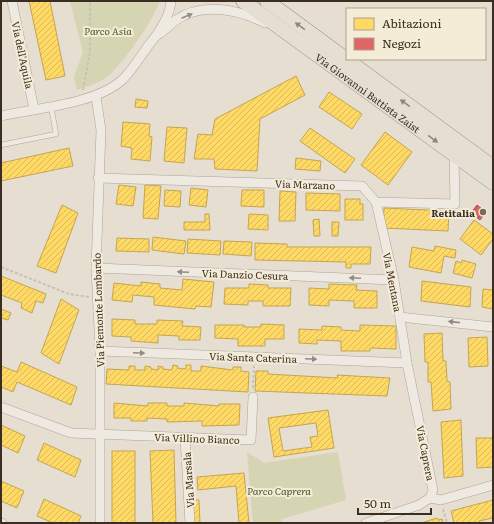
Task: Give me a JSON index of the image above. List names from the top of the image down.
{
  "streets": {
    "main road": ["Via Giovanni Battista Zaist"],
    "street": [
      "Via dell'Aquila",
      "Via Marzano",
      "Via Danzio Cesura",
      "Via Mentana",
      "Via Piemonte Lombardo",
      "Via Santa Caterina",
      "Via Villino Bianco",
      "Via Caprera",
      "Via Marsala"
    ]
  },
  "crossings": [
    ["Via Marzano", "Via Mentana"],
    ["Via Marzano", "Via Piemonte Lombardo"],
    ["Via Danzio Cesura", "Via Mentana"],
    ["Via Danzio Cesura", "Via Piemonte Lombardo"],
    ["Via Mentana", "Via Santa Caterina"],
    ["Via Mentana", "Via Caprera"],
    ["Via Piemonte Lombardo", "Via Santa Caterina"],
    ["Via Piemonte Lombardo", "Via Villino Bianco"],
    ["Via Santa Caterina", "Via Caprera"],
    ["Via Villino Bianco", "Via Marsala"]
  ],
  "one_way": ["Via Danzio Cesura", "Via Santa Caterina"],
  "parks": ["Parco Asia", "Parco Caprera"],
  "places": ["Retitalia"],
  "legend": ["Abitazioni", "Negozi"],
  "scale_bar": "50 m"
}
